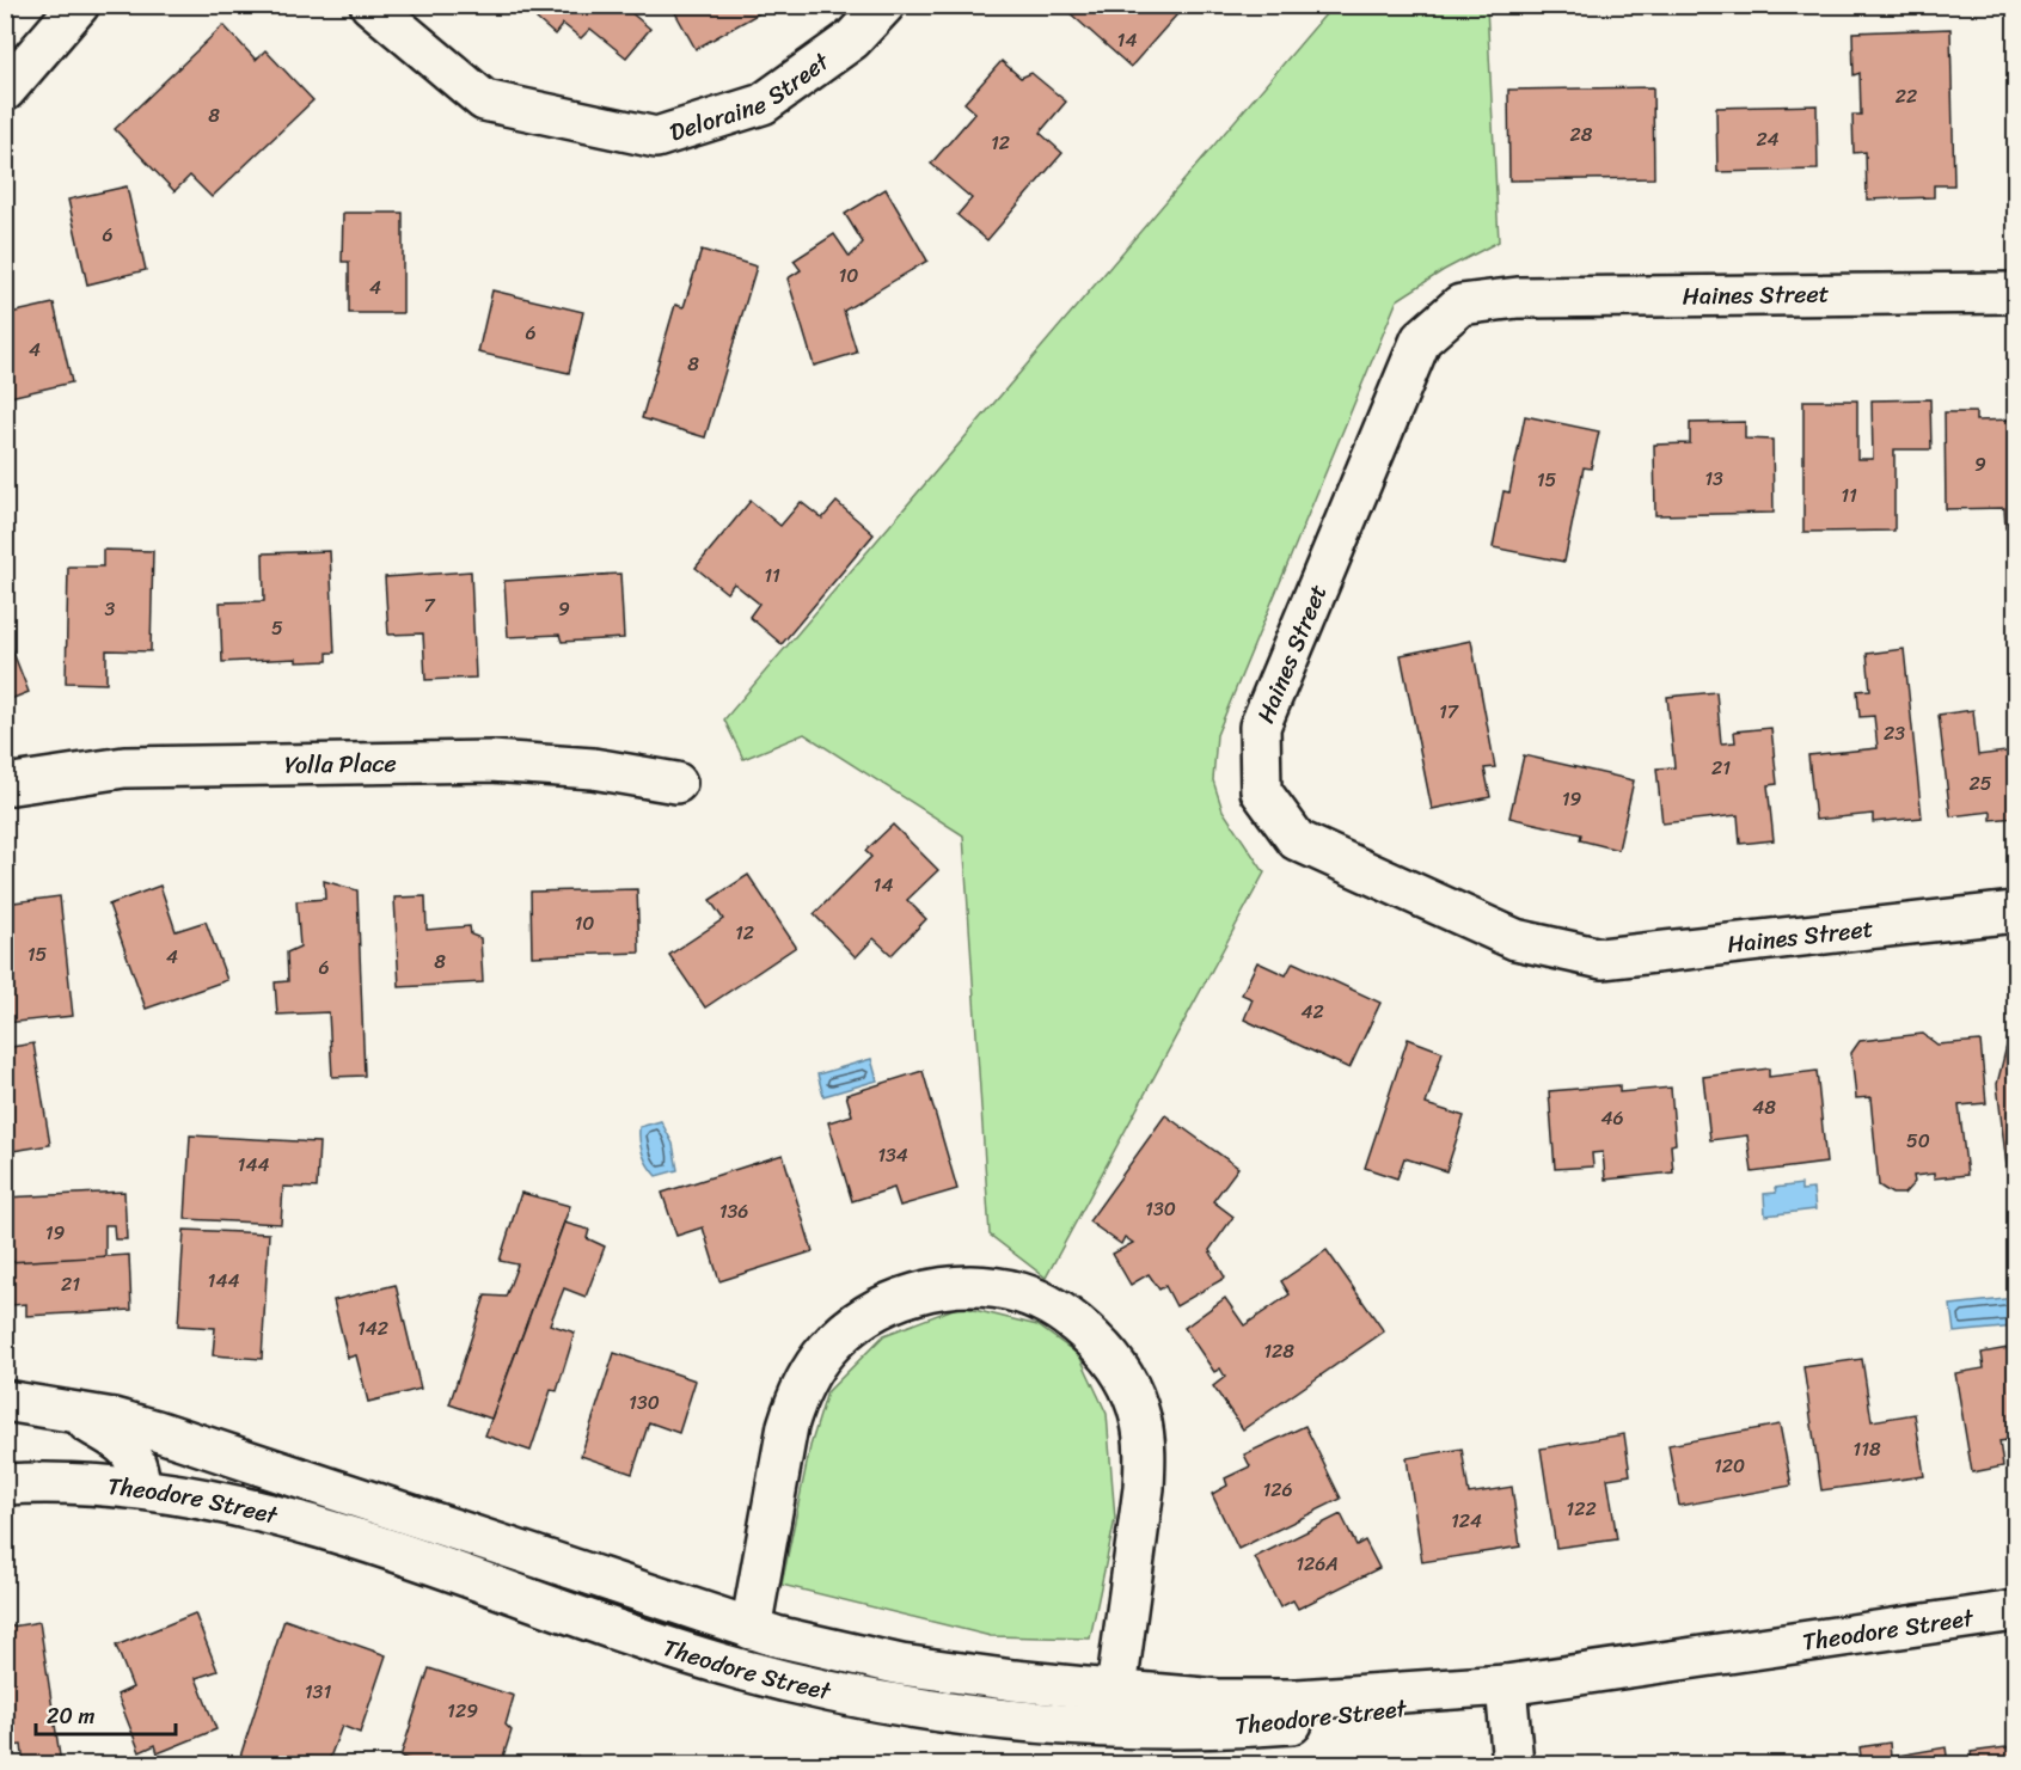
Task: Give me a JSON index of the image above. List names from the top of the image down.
{
  "streets": {
    "street": [
      "Deloraine Street",
      "Haines Street",
      "Yolla Place",
      "Theodore Street"
    ]
  },
  "house_numbers": [
    "14",
    "22",
    "8",
    "28",
    "24",
    "12",
    "6",
    "10",
    "4",
    "6",
    "4",
    "8",
    "9",
    "13",
    "15",
    "11",
    "11",
    "7",
    "3",
    "9",
    "5",
    "17",
    "23",
    "21",
    "25",
    "19",
    "14",
    "10",
    "12",
    "15",
    "4",
    "8",
    "6",
    "42",
    "48",
    "46",
    "50",
    "134",
    "144",
    "130",
    "136",
    "19",
    "144",
    "21",
    "142",
    "128",
    "130",
    "118",
    "120",
    "126",
    "122",
    "124",
    "126A",
    "131",
    "129"
  ],
  "scale_bar": "20 m"
}
